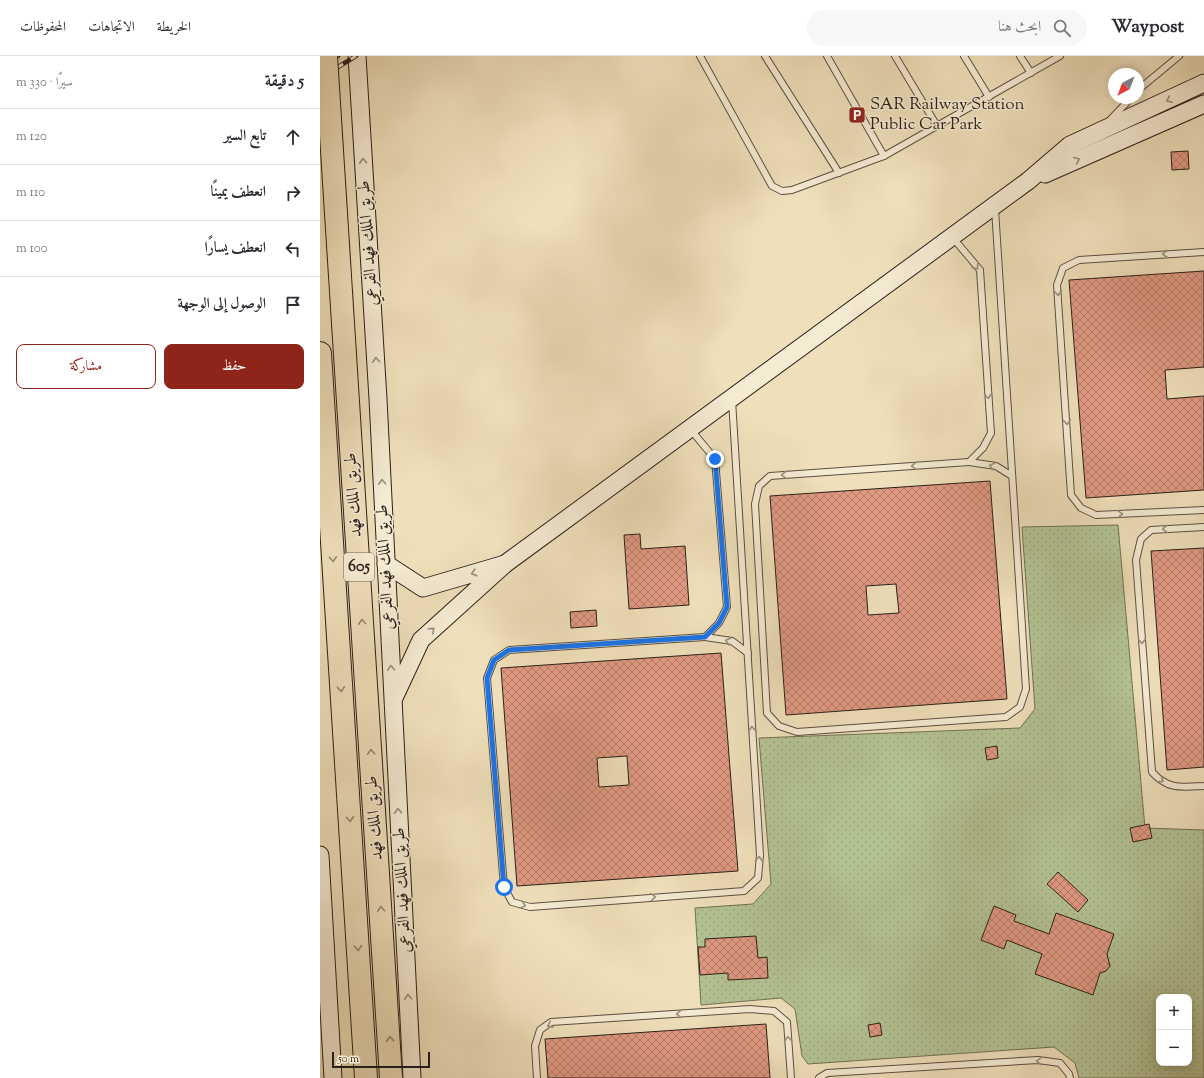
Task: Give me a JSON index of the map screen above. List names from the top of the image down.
{
  "streets": {
    "highway": ["طريق الملك فهد", "605"],
    "street": ["طريق الملك فهد الفرعي"]
  },
  "one_way": ["طريق الملك فهد الفرعي"],
  "places": {
    "parking": ["SAR Railway Station Public Car Park"]
  },
  "scale_bar": "50 m",
  "north": "bottom left",
  "page": {
    "header": "Waypost",
    "search": "ابحث هنا",
    "nav": ["الخريطة", "الاتجاهات", "المحفوظات"],
    "heading": ["5 دقيقة", "سيرًا · 330 m"],
    "list": [
      ["تابع السير", "120 m"],
      ["انعطف يمينًا", "110 m"],
      ["انعطف يسارًا", "100 m"],
      "الوصول إلى الوجهة"
    ],
    "buttons": ["حفظ", "مشاركة"],
    "map_buttons": ["+", "−"],
    "scale": "50 m"
  }
}
